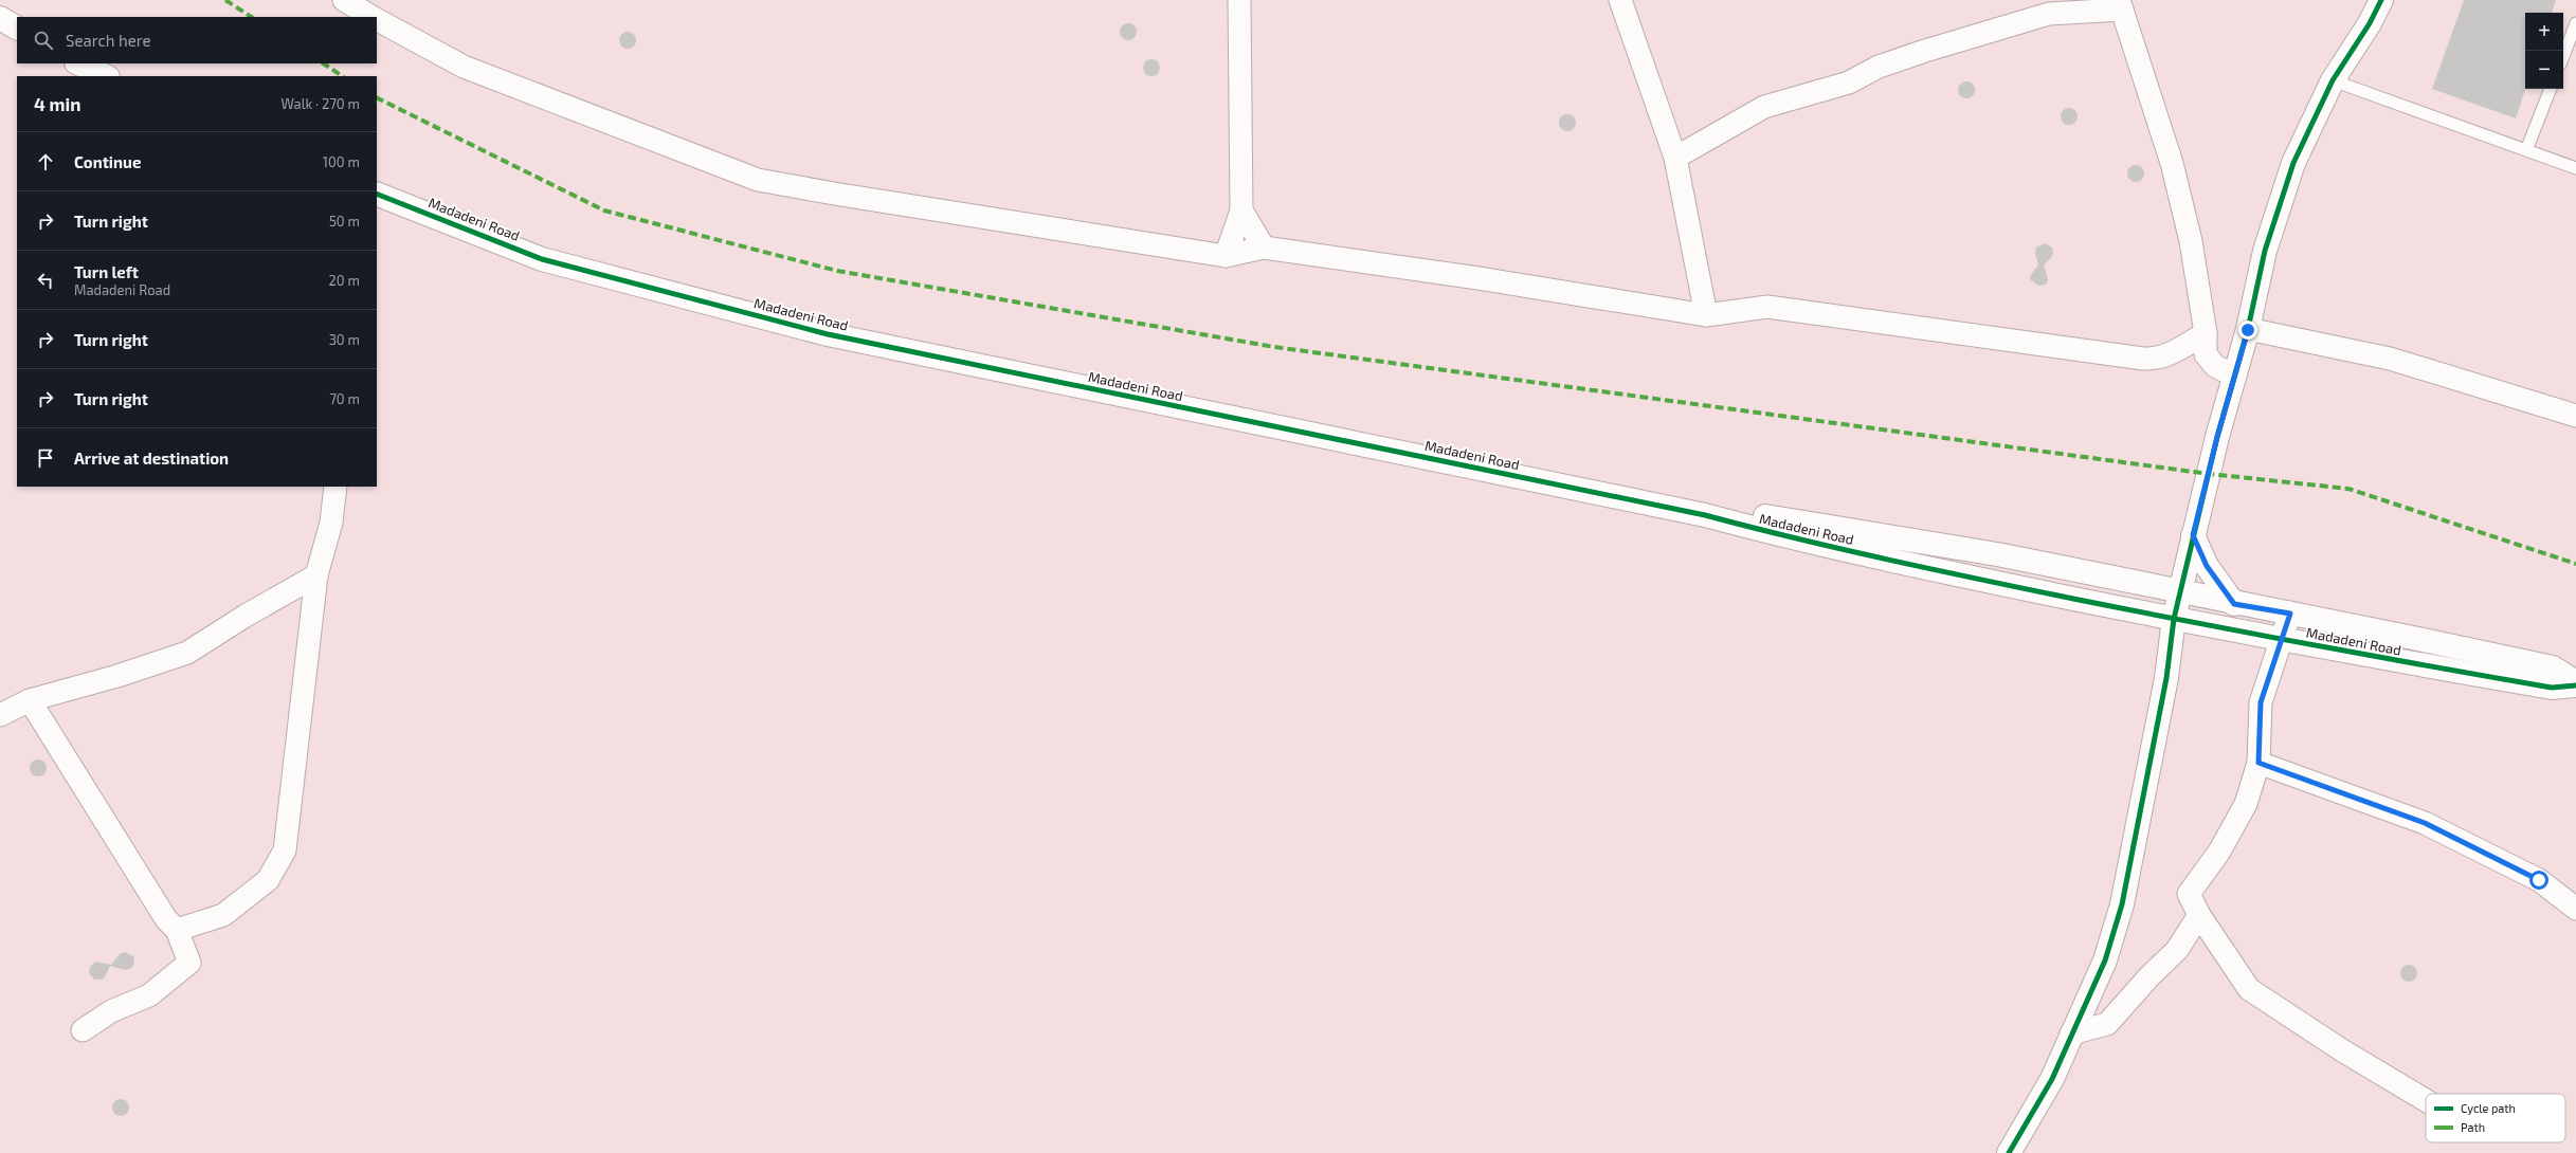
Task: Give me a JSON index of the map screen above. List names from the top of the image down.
{
  "streets": {
    "street": ["Madadeni Road"]
  },
  "legend": ["Cycle path", "Path"],
  "page": {
    "map_buttons": ["+", "−"],
    "search": "Search here",
    "heading": ["4 min", "Walk · 270 m"],
    "list": [
      ["Continue", "100 m"],
      ["Turn right", "50 m"],
      ["Turn left", "Madadeni Road", "20 m"],
      ["Turn right", "30 m"],
      ["Turn right", "70 m"],
      "Arrive at destination"
    ]
  }
}
